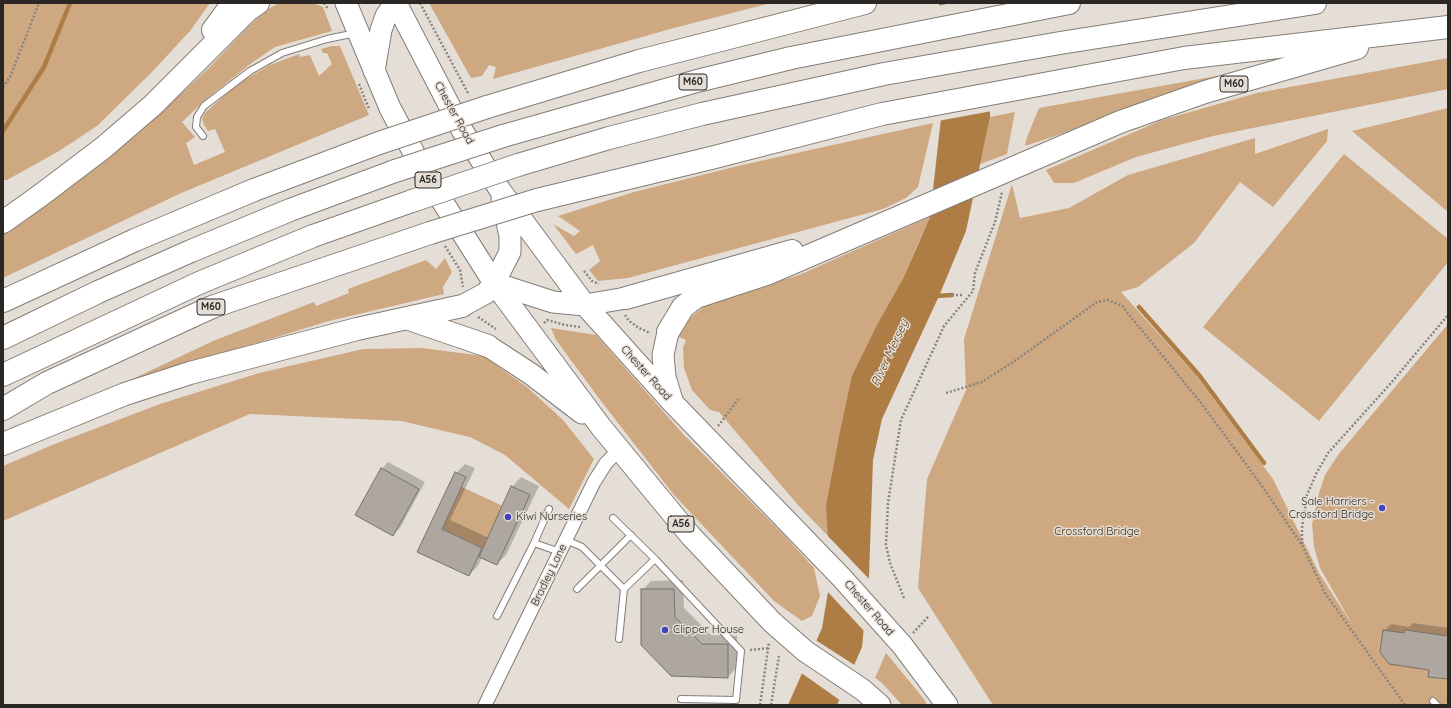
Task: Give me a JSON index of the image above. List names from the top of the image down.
{
  "streets": {
    "highway": ["M60", "Chester Road", "A56"],
    "street": ["Bradley Lane"]
  },
  "crossings": [
    ["A56", "Bradley Lane"]
  ],
  "water": ["River Mersey"],
  "parks": ["Crossford Bridge"],
  "places": ["Sale Harriers - Crossford Bridge", "Kiwi Nurseries", "Clipper House"]
}
